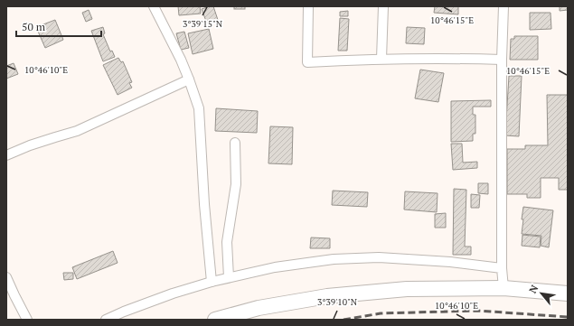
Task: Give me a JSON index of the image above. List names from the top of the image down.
{
  "scale_bar": "50 m",
  "north": "top left",
  "coordinates": [
    "10°46'15\"E",
    "3°39'15\"N",
    "10°46'10\"E",
    "3°39'10\"N"
  ]
}
